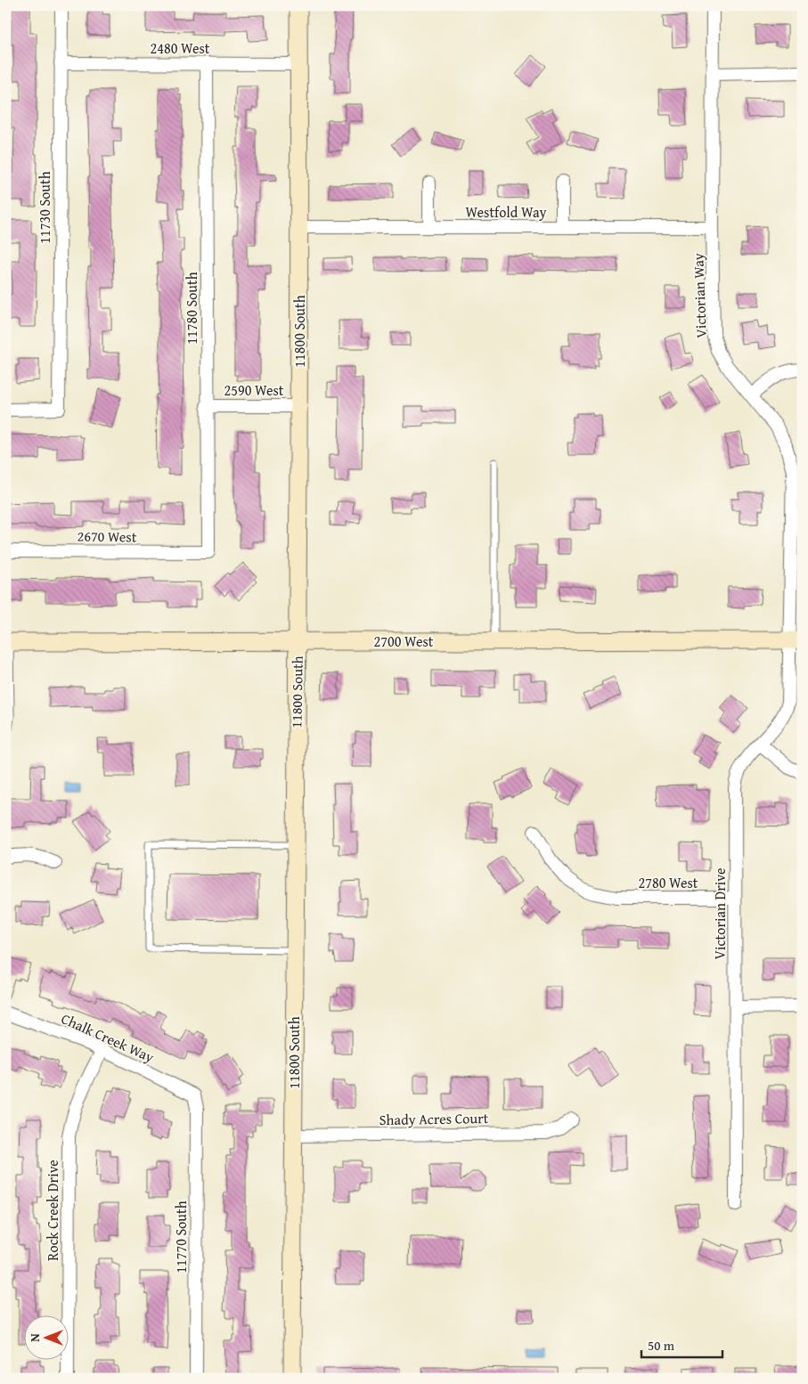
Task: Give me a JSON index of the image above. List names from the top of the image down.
{
  "streets": {
    "main road": ["11800 South", "2700 West"],
    "street": [
      "2480 West",
      "11730 South",
      "Westfold Way",
      "Victorian Way",
      "11780 South",
      "2590 West",
      "2670 West",
      "2780 West",
      "Victorian Drive",
      "Chalk Creek Way",
      "Shady Acres Court",
      "Rock Creek Drive",
      "11770 South"
    ]
  },
  "crossings": [
    ["2480 West", "11730 South"],
    ["2480 West", "11780 South"],
    ["2480 West", "11800 South"],
    ["Westfold Way", "Victorian Way"],
    ["Westfold Way", "11800 South"],
    ["Victorian Way", "2700 West"],
    ["Victorian Way", "Victorian Drive"],
    ["11780 South", "2590 West"],
    ["11780 South", "2670 West"],
    ["11800 South", "2590 West"],
    ["11800 South", "2700 West"],
    ["11800 South", "Shady Acres Court"],
    ["2700 West", "Victorian Drive"],
    ["2780 West", "Victorian Drive"],
    ["Chalk Creek Way", "Rock Creek Drive"],
    ["Chalk Creek Way", "11770 South"]
  ],
  "scale_bar": "50 m",
  "north": "left"
}
